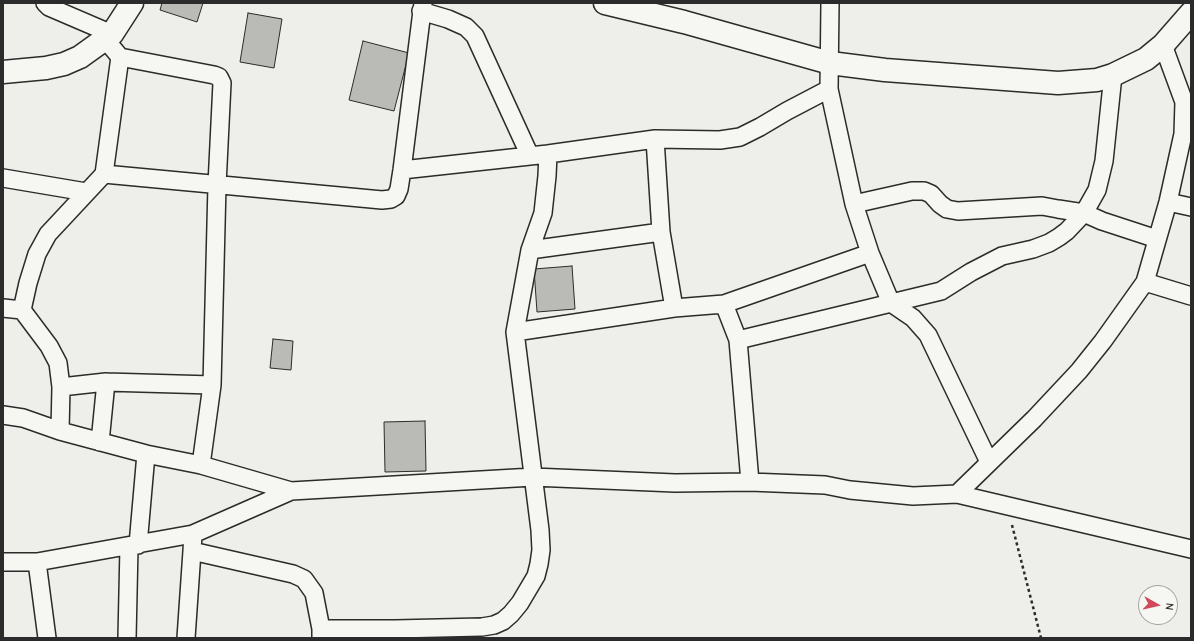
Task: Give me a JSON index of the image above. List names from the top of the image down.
{
  "north": "right"
}
